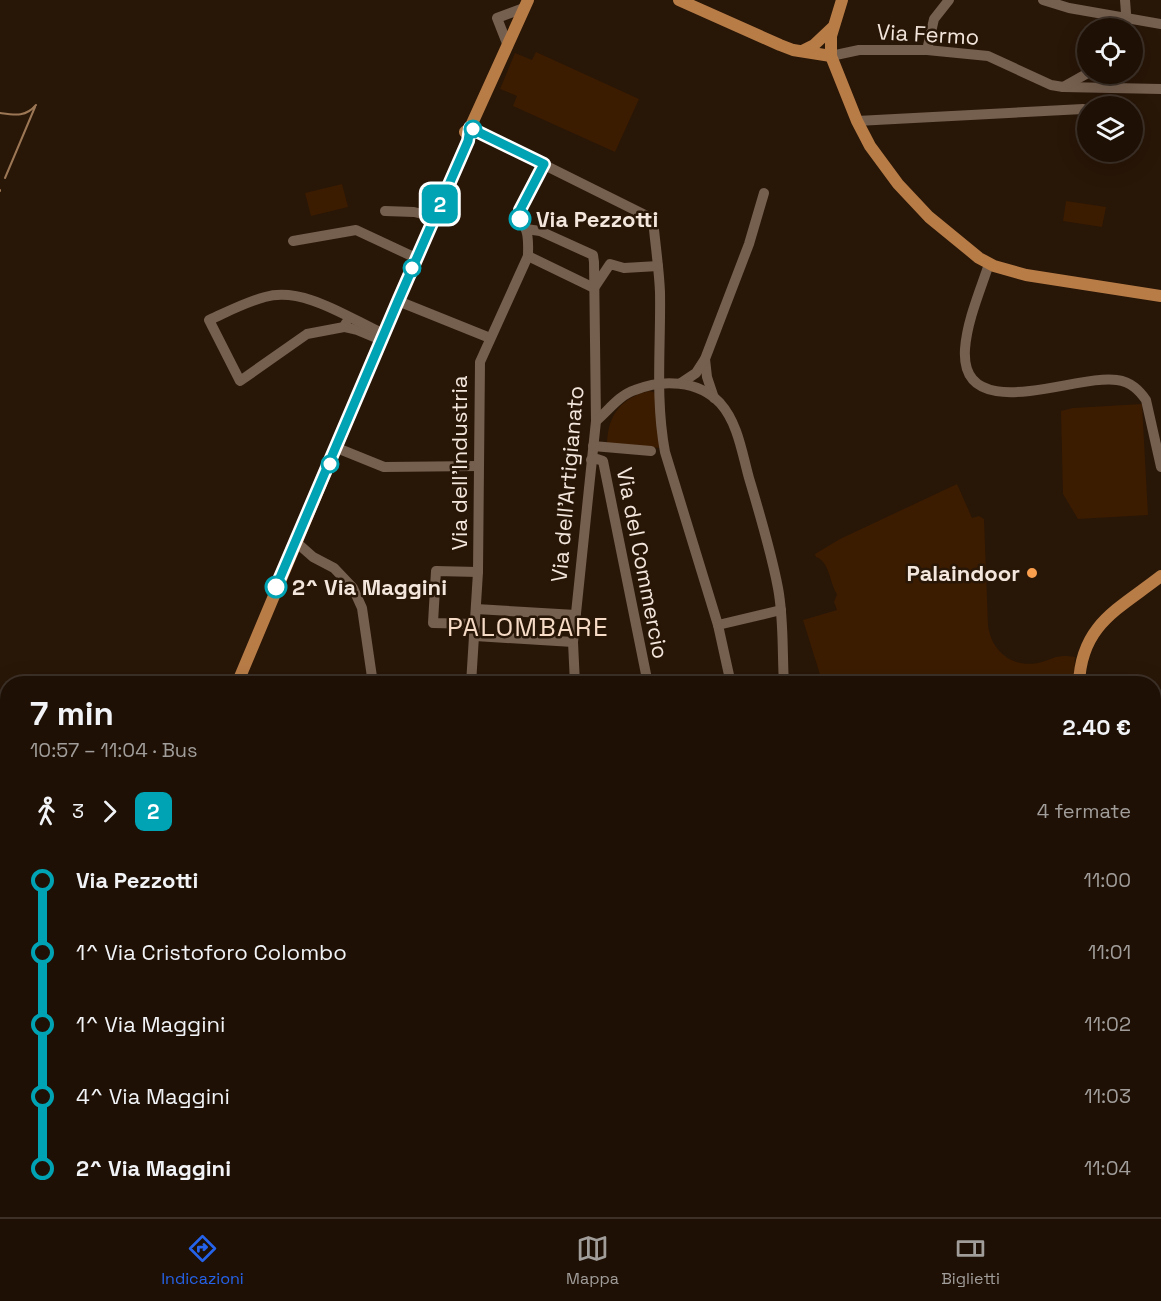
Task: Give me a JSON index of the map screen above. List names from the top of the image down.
{
  "streets": {
    "street": [
      "Via Fermo",
      "Via dell'Industria",
      "Via dell'Artigianato",
      "Via del Commercio"
    ]
  },
  "crossings": [
    ["Via dell'Industria", "Via dell'Artigianato"],
    ["Via dell'Artigianato", "Via del Commercio"]
  ],
  "districts": ["PALOMBARE"],
  "places": ["Via Pezzotti", "Palaindoor", "2^ Via Maggini"],
  "lines": ["bus line 2"],
  "page": {
    "on_map": "2",
    "heading": ["7 min", "10:57 – 11:04 · Bus", "2.40 €"],
    "legs": ["3", "2", "4 fermate"],
    "list": [
      {
        "name": "Via Pezzotti",
        "value": "11:00"
      },
      {
        "name": "1^ Via Cristoforo Colombo",
        "value": "11:01"
      },
      {
        "name": "1^ Via Maggini",
        "value": "11:02"
      },
      {
        "name": "4^ Via Maggini",
        "value": "11:03"
      },
      {
        "name": "2^ Via Maggini",
        "value": "11:04"
      }
    ],
    "tabs": ["Indicazioni", "Mappa", "Biglietti"]
  }
}
